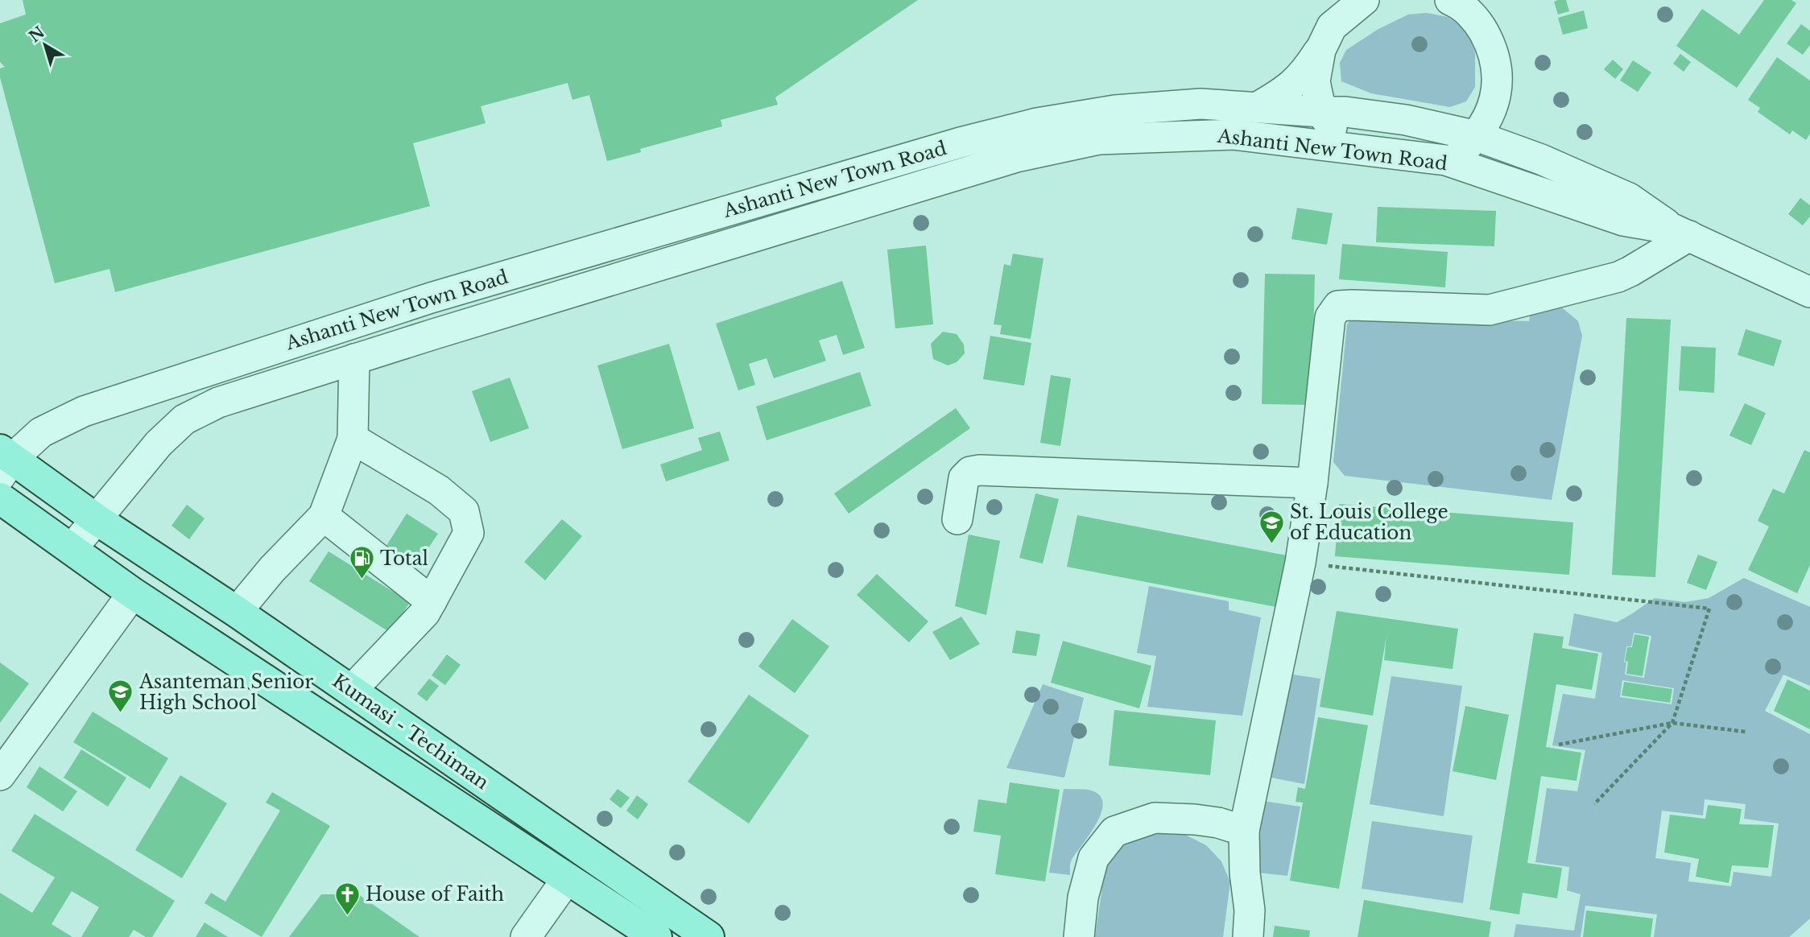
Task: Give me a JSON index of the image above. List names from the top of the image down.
{
  "streets": {
    "main road": ["Kumasi - Techiman"],
    "street": ["Ashanti New Town Road"]
  },
  "crossings": [
    ["Ashanti New Town Road", "Kumasi - Techiman"]
  ],
  "places": {
    "school or university": ["St. Louis College of Education", "Asanteman Senior High School"],
    "fuel station": ["Total"],
    "church": ["House of Faith"]
  },
  "north": "top left"
}
